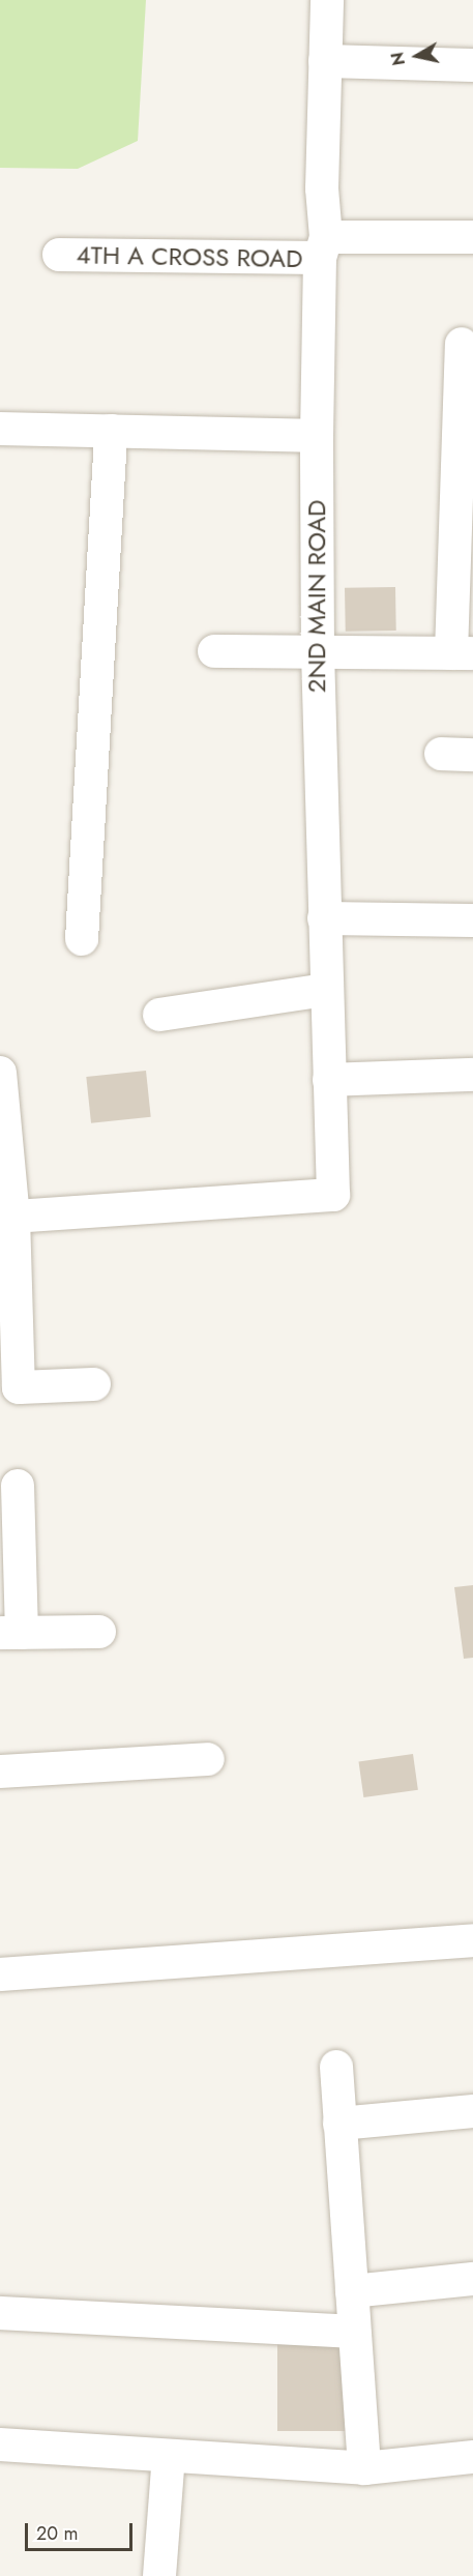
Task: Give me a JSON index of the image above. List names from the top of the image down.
{
  "streets": {
    "street": ["4TH A CROSS ROAD", "2ND MAIN ROAD"]
  },
  "crossings": [
    ["4TH A CROSS ROAD", "2ND MAIN ROAD"]
  ],
  "scale_bar": "20 m",
  "north": "left"
}
